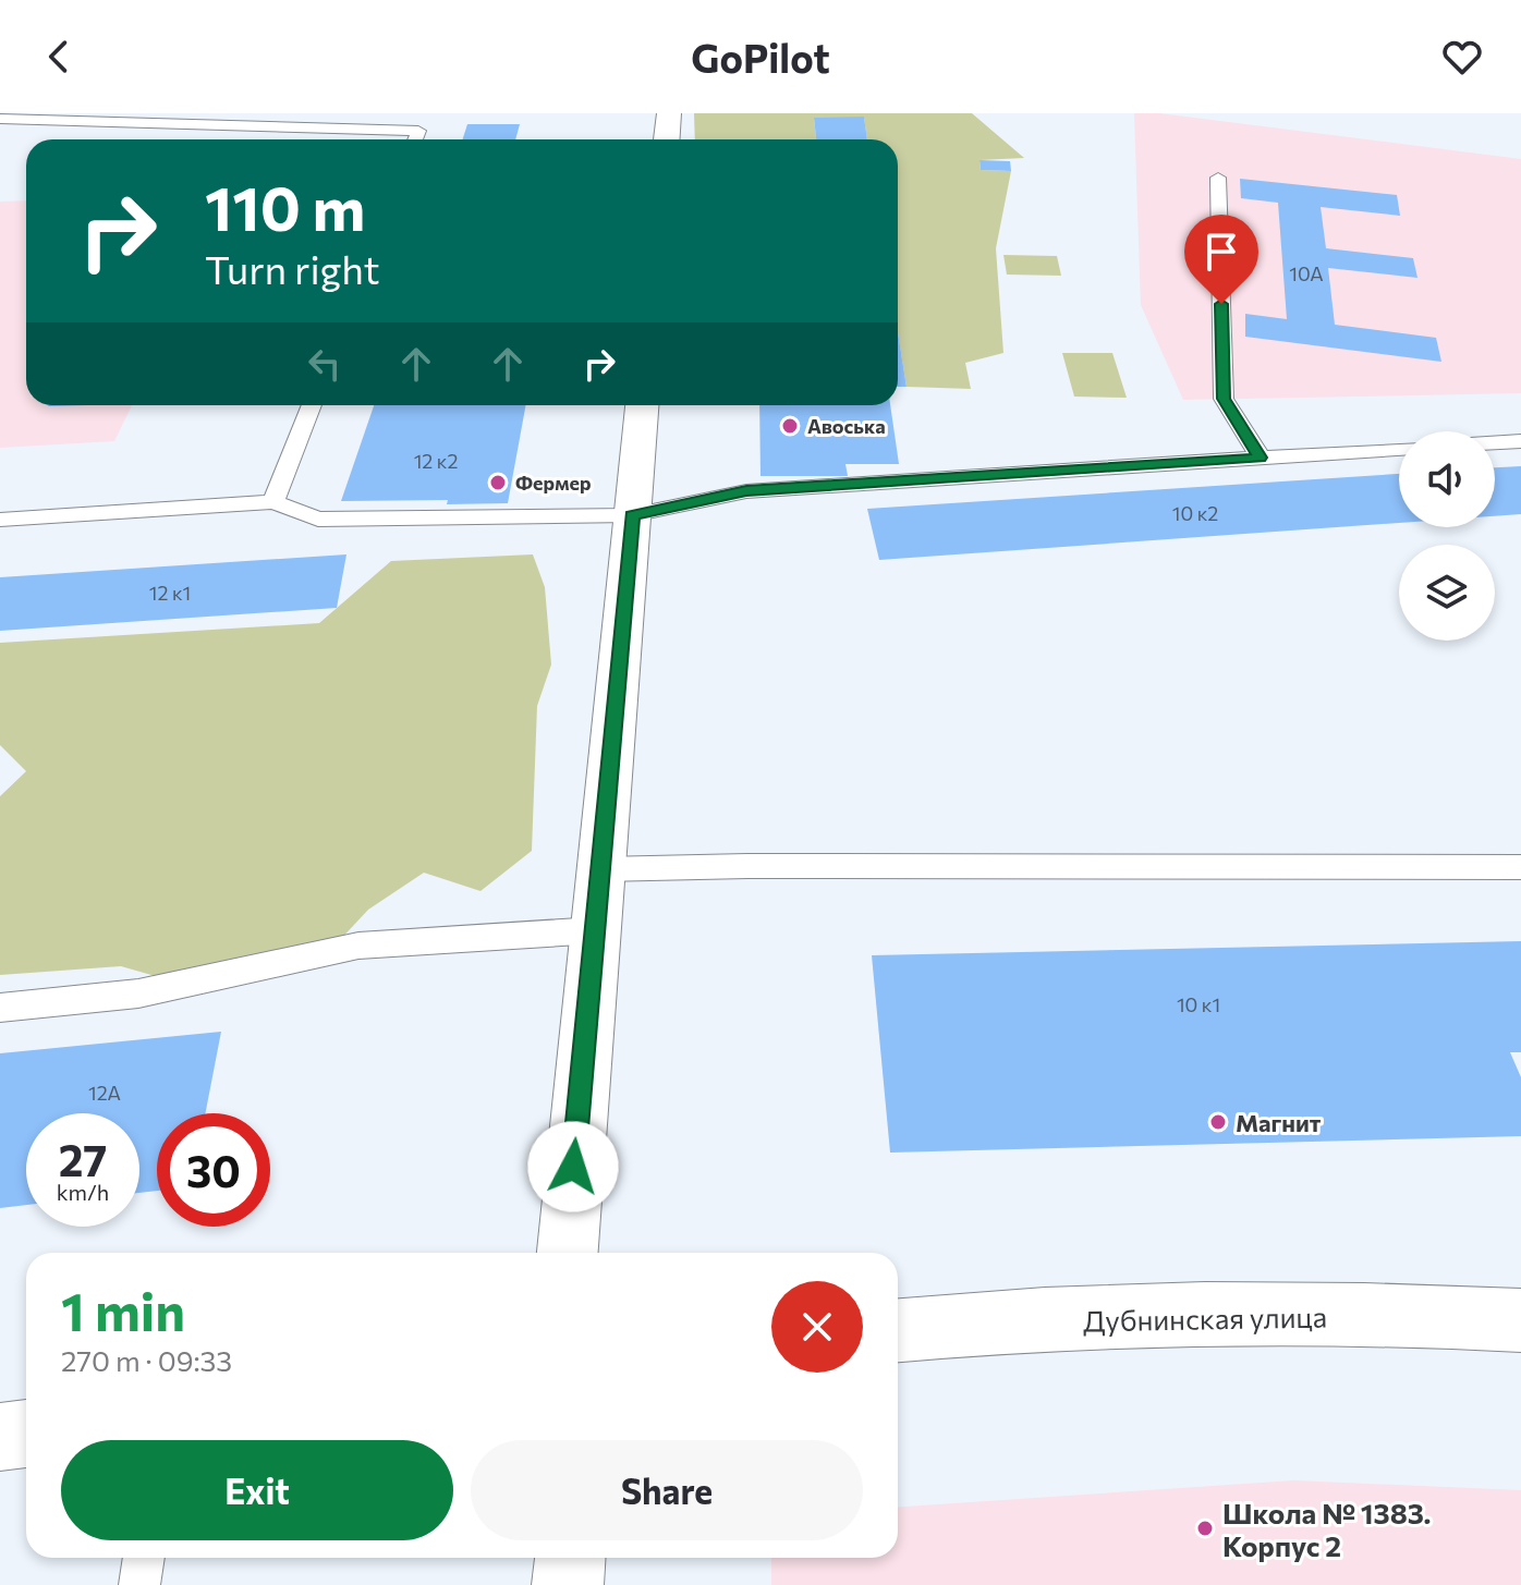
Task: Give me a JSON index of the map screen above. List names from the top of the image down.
{
  "streets": {
    "street": ["Дубнинская улица"]
  },
  "places": [
    "Авоська",
    "Фермер",
    "Магнит",
    "Школа № 1383. Корпус 2"
  ],
  "house_numbers": [
    "10А",
    "12 к2",
    "10 к2",
    "12 к1",
    "10 к1",
    "12А"
  ],
  "page": {
    "header": "GoPilot",
    "turn": ["110 m", "Turn right"],
    "speed": "27 km/h",
    "limit": "30",
    "heading": ["1 min", "270 m · 09:33"],
    "buttons": ["Exit", "Share"]
  }
}
